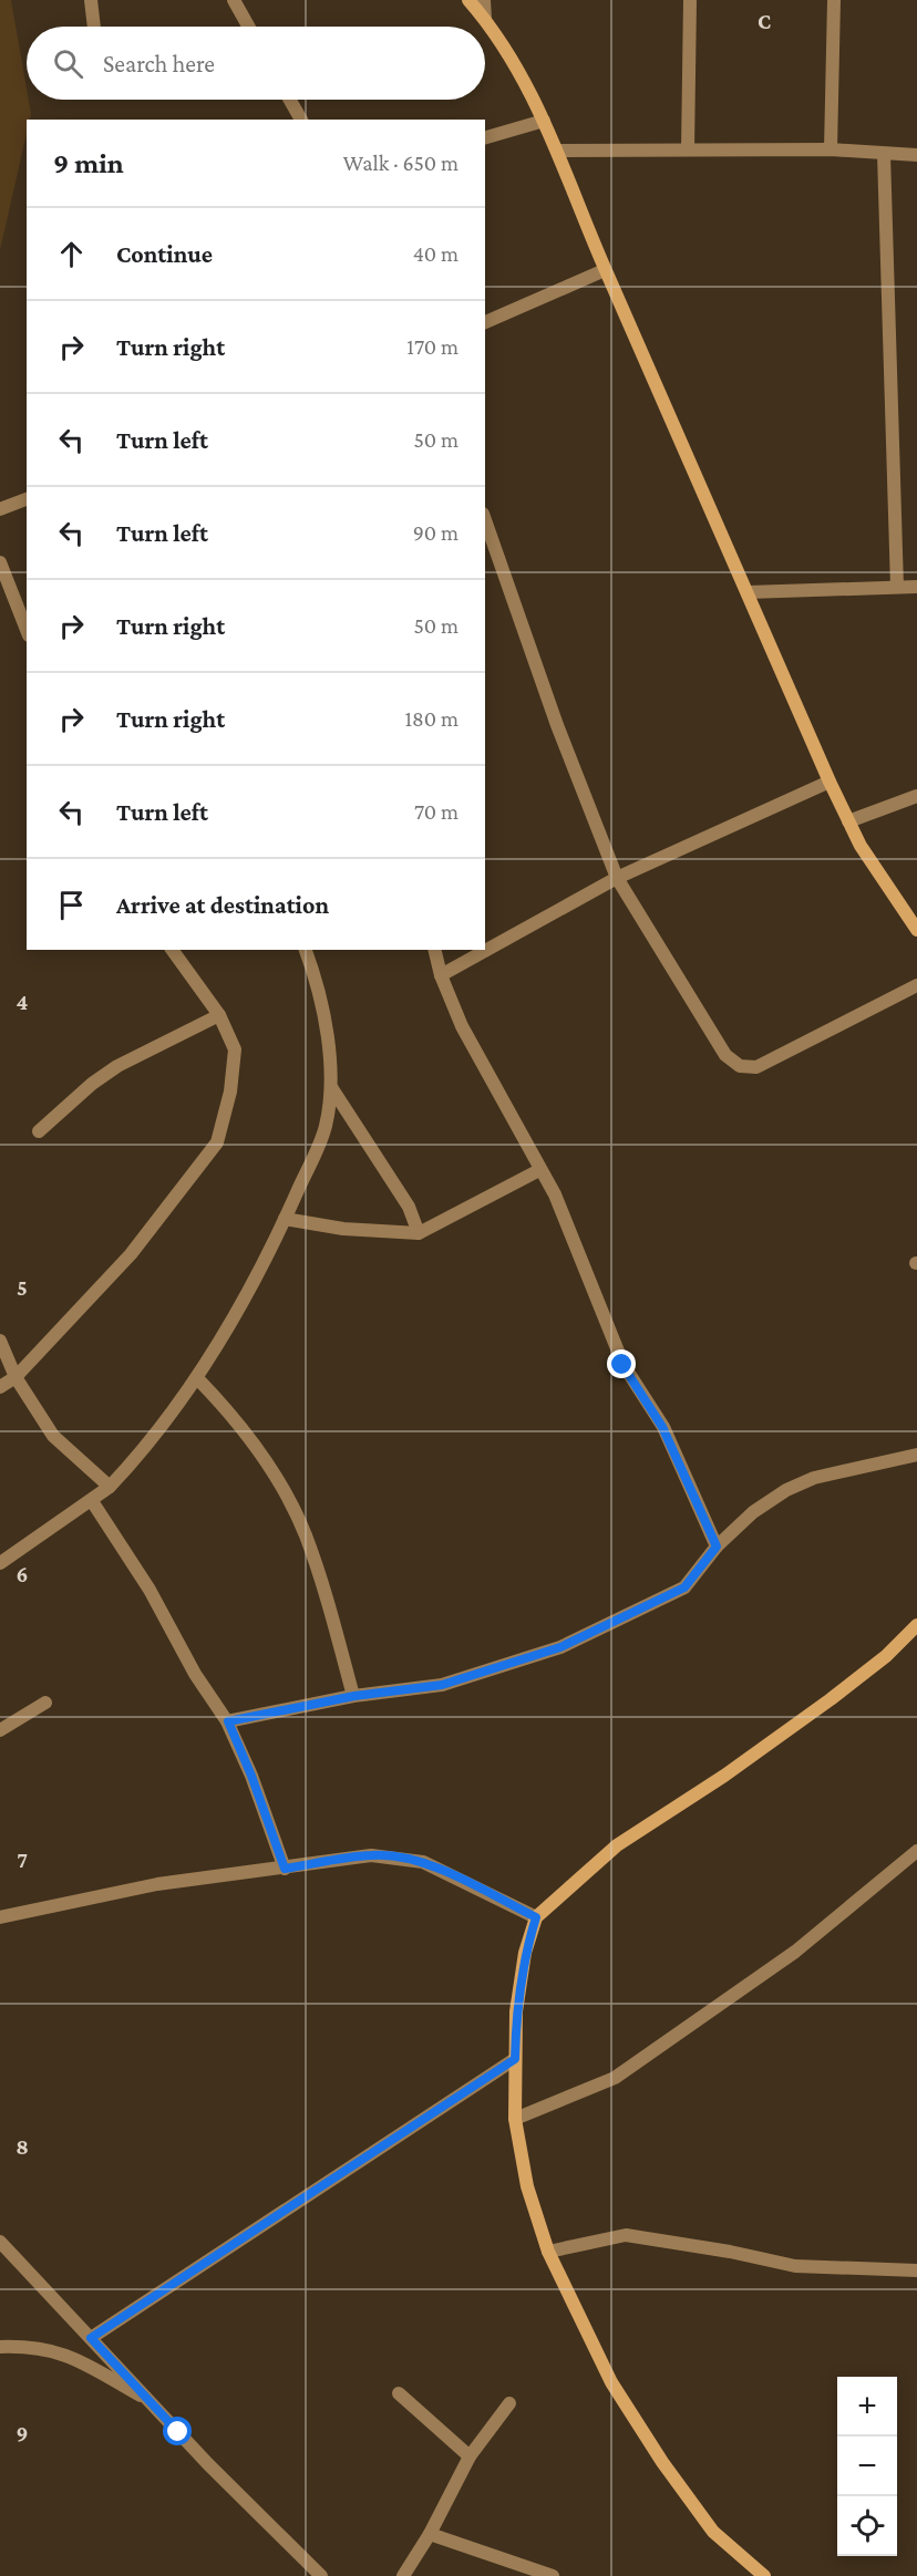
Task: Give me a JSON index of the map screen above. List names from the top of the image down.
{
  "page": {
    "search": "Search here",
    "heading": ["9 min", "Walk · 650 m"],
    "list": [
      ["Continue", "40 m"],
      ["Turn right", "170 m"],
      ["Turn left", "50 m"],
      ["Turn left", "90 m"],
      ["Turn right", "50 m"],
      ["Turn right", "180 m"],
      ["Turn left", "70 m"],
      "Arrive at destination"
    ],
    "map_buttons": ["+", "−"]
  },
  "grid": {
    "columns": ["C"],
    "rows": [
      "4",
      "5",
      "6",
      "7",
      "8",
      "9"
    ]
  }
}
